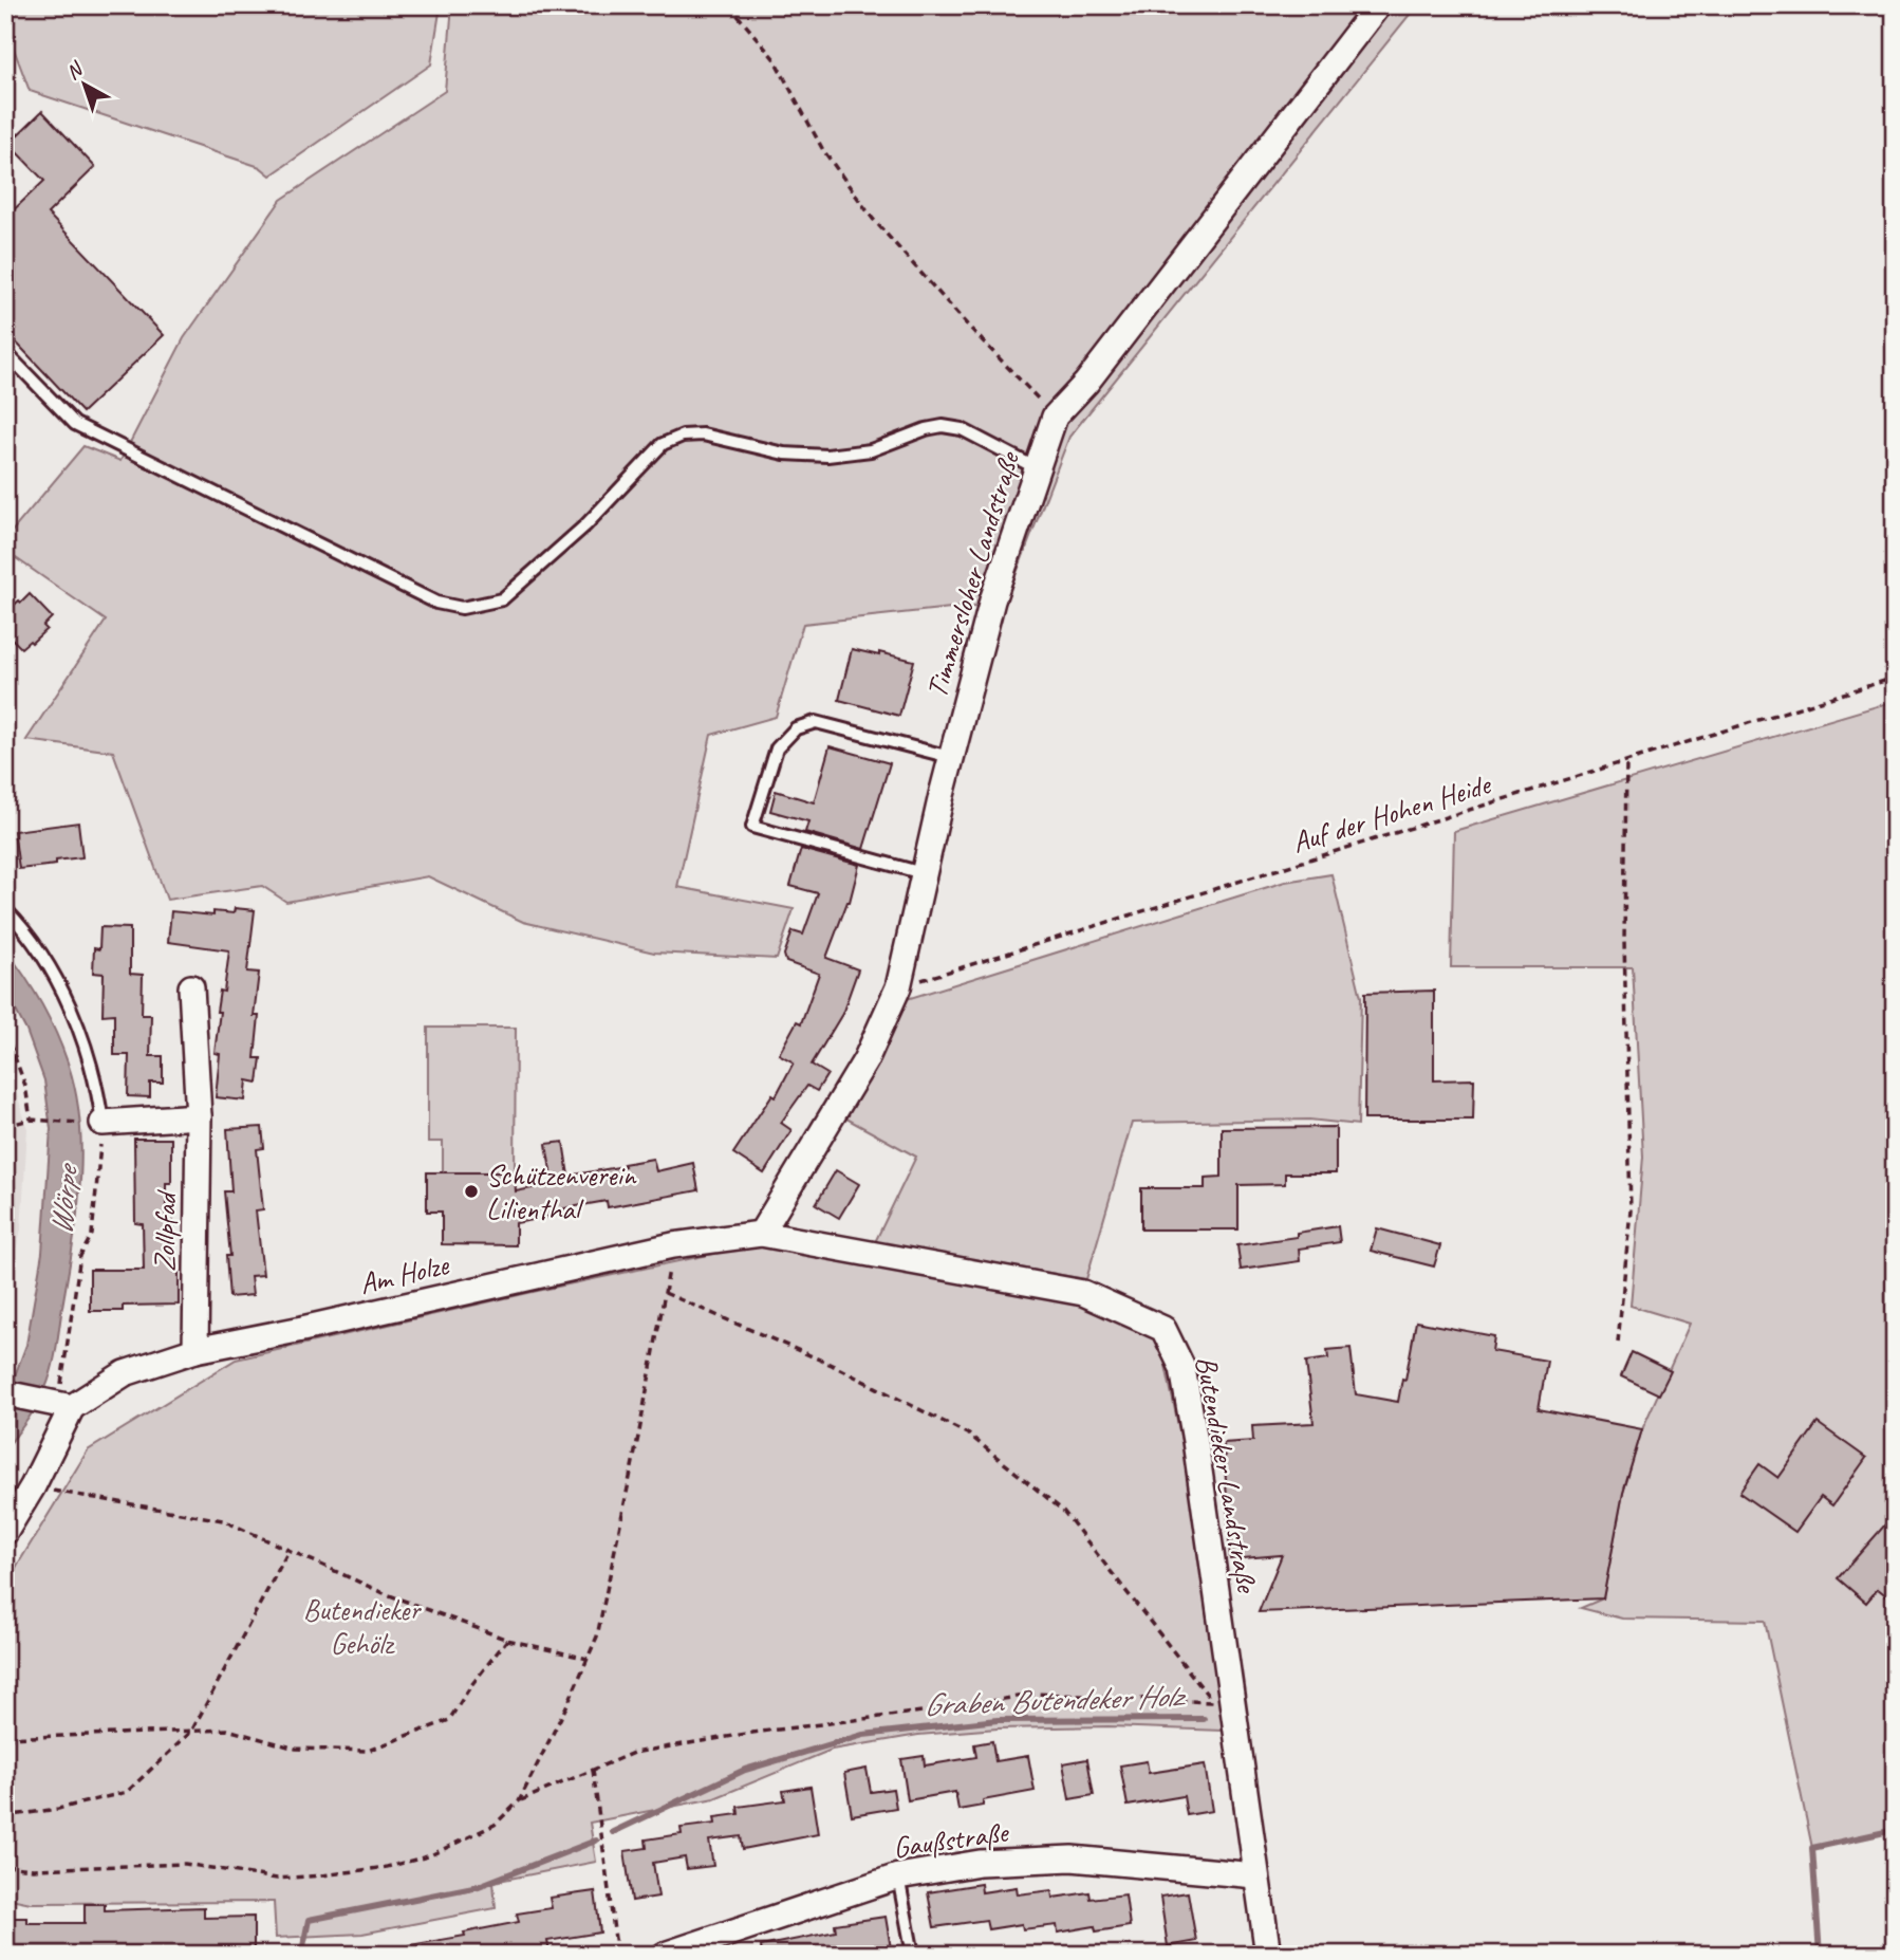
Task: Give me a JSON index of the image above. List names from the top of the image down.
{
  "streets": {
    "street": [
      "Timmersloher Landstraße",
      "Zollpfad",
      "Am Holze",
      "Butendieker Landstraße",
      "Gaußstraße"
    ],
    "path": ["Auf der Hohen Heide"]
  },
  "crossings": [
    ["Timmersloher Landstraße", "Auf der Hohen Heide"],
    ["Timmersloher Landstraße", "Am Holze"],
    ["Timmersloher Landstraße", "Butendieker Landstraße"],
    ["Zollpfad", "Am Holze"],
    ["Am Holze", "Butendieker Landstraße"],
    ["Butendieker Landstraße", "Gaußstraße"]
  ],
  "water": ["Wörpe", "Graben Butendeker Holz"],
  "parks": ["Butendieker Gehölz"],
  "places": ["Schützenverein Lilienthal"],
  "north": "top left"
}
